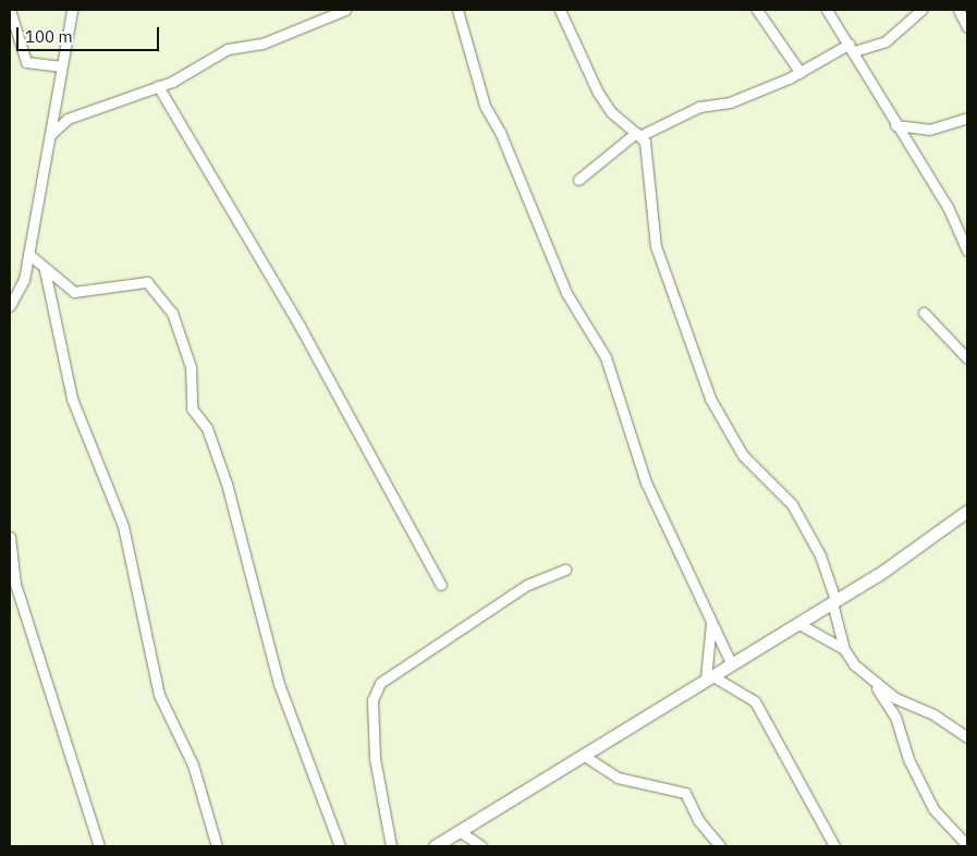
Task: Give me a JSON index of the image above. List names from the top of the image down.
{
  "scale_bar": "100 m"
}
